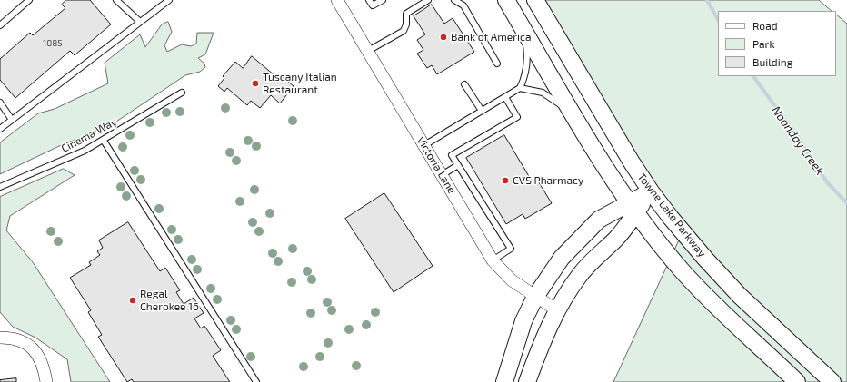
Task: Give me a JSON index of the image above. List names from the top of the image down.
{
  "streets": {
    "main road": ["Towne Lake Parkway"],
    "street": ["Victoria Lane"],
    "lane": ["Cinema Way"]
  },
  "water": ["Noonday Creek"],
  "places": [
    "Bank of America",
    "Tuscany Italian Restaurant",
    "CVS Pharmacy",
    "Regal Cherokee 16"
  ],
  "house_numbers": ["1085"],
  "legend": ["Road", "Park", "Building"]
}
